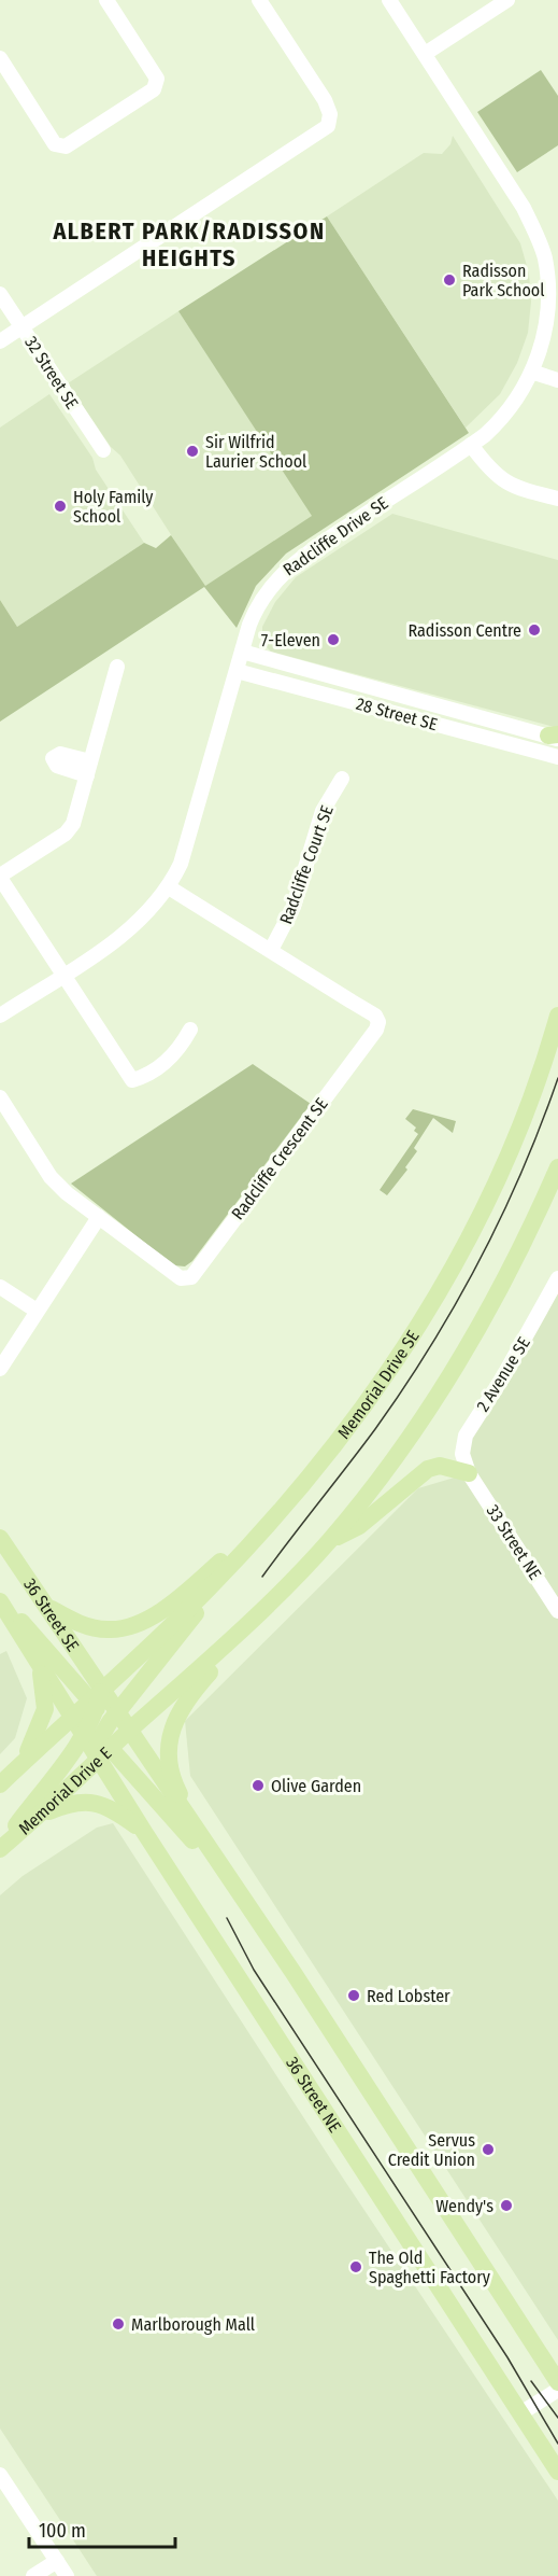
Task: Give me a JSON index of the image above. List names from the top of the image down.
{
  "streets": {
    "main road": [
      "Memorial Drive SE",
      "36 Street SE",
      "Memorial Drive E",
      "36 Street NE"
    ],
    "street": [
      "32 Street SE",
      "Radcliffe Drive SE",
      "28 Street SE",
      "Radcliffe Court SE",
      "Radcliffe Crescent SE",
      "2 Avenue SE",
      "33 Street NE"
    ]
  },
  "crossings": [
    ["Radcliffe Drive SE", "28 Street SE"],
    ["Radcliffe Drive SE", "Radcliffe Crescent SE"],
    ["Radcliffe Court SE", "Radcliffe Crescent SE"],
    ["2 Avenue SE", "33 Street NE"],
    ["Memorial Drive SE", "36 Street SE"],
    ["Memorial Drive SE", "Memorial Drive E"],
    ["Memorial Drive SE", "36 Street NE"],
    ["36 Street SE", "Memorial Drive E"],
    ["36 Street SE", "36 Street NE"],
    ["Memorial Drive E", "36 Street NE"]
  ],
  "districts": ["ALBERT PARK/RADISSON HEIGHTS"],
  "places": [
    "Radisson Park School",
    "Sir Wilfrid Laurier School",
    "Holy Family School",
    "Radisson Centre",
    "7-Eleven",
    "Olive Garden",
    "Red Lobster",
    "Servus Credit Union",
    "Wendy's",
    "The Old Spaghetti Factory",
    "Marlborough Mall"
  ],
  "scale_bar": "100 m"
}
